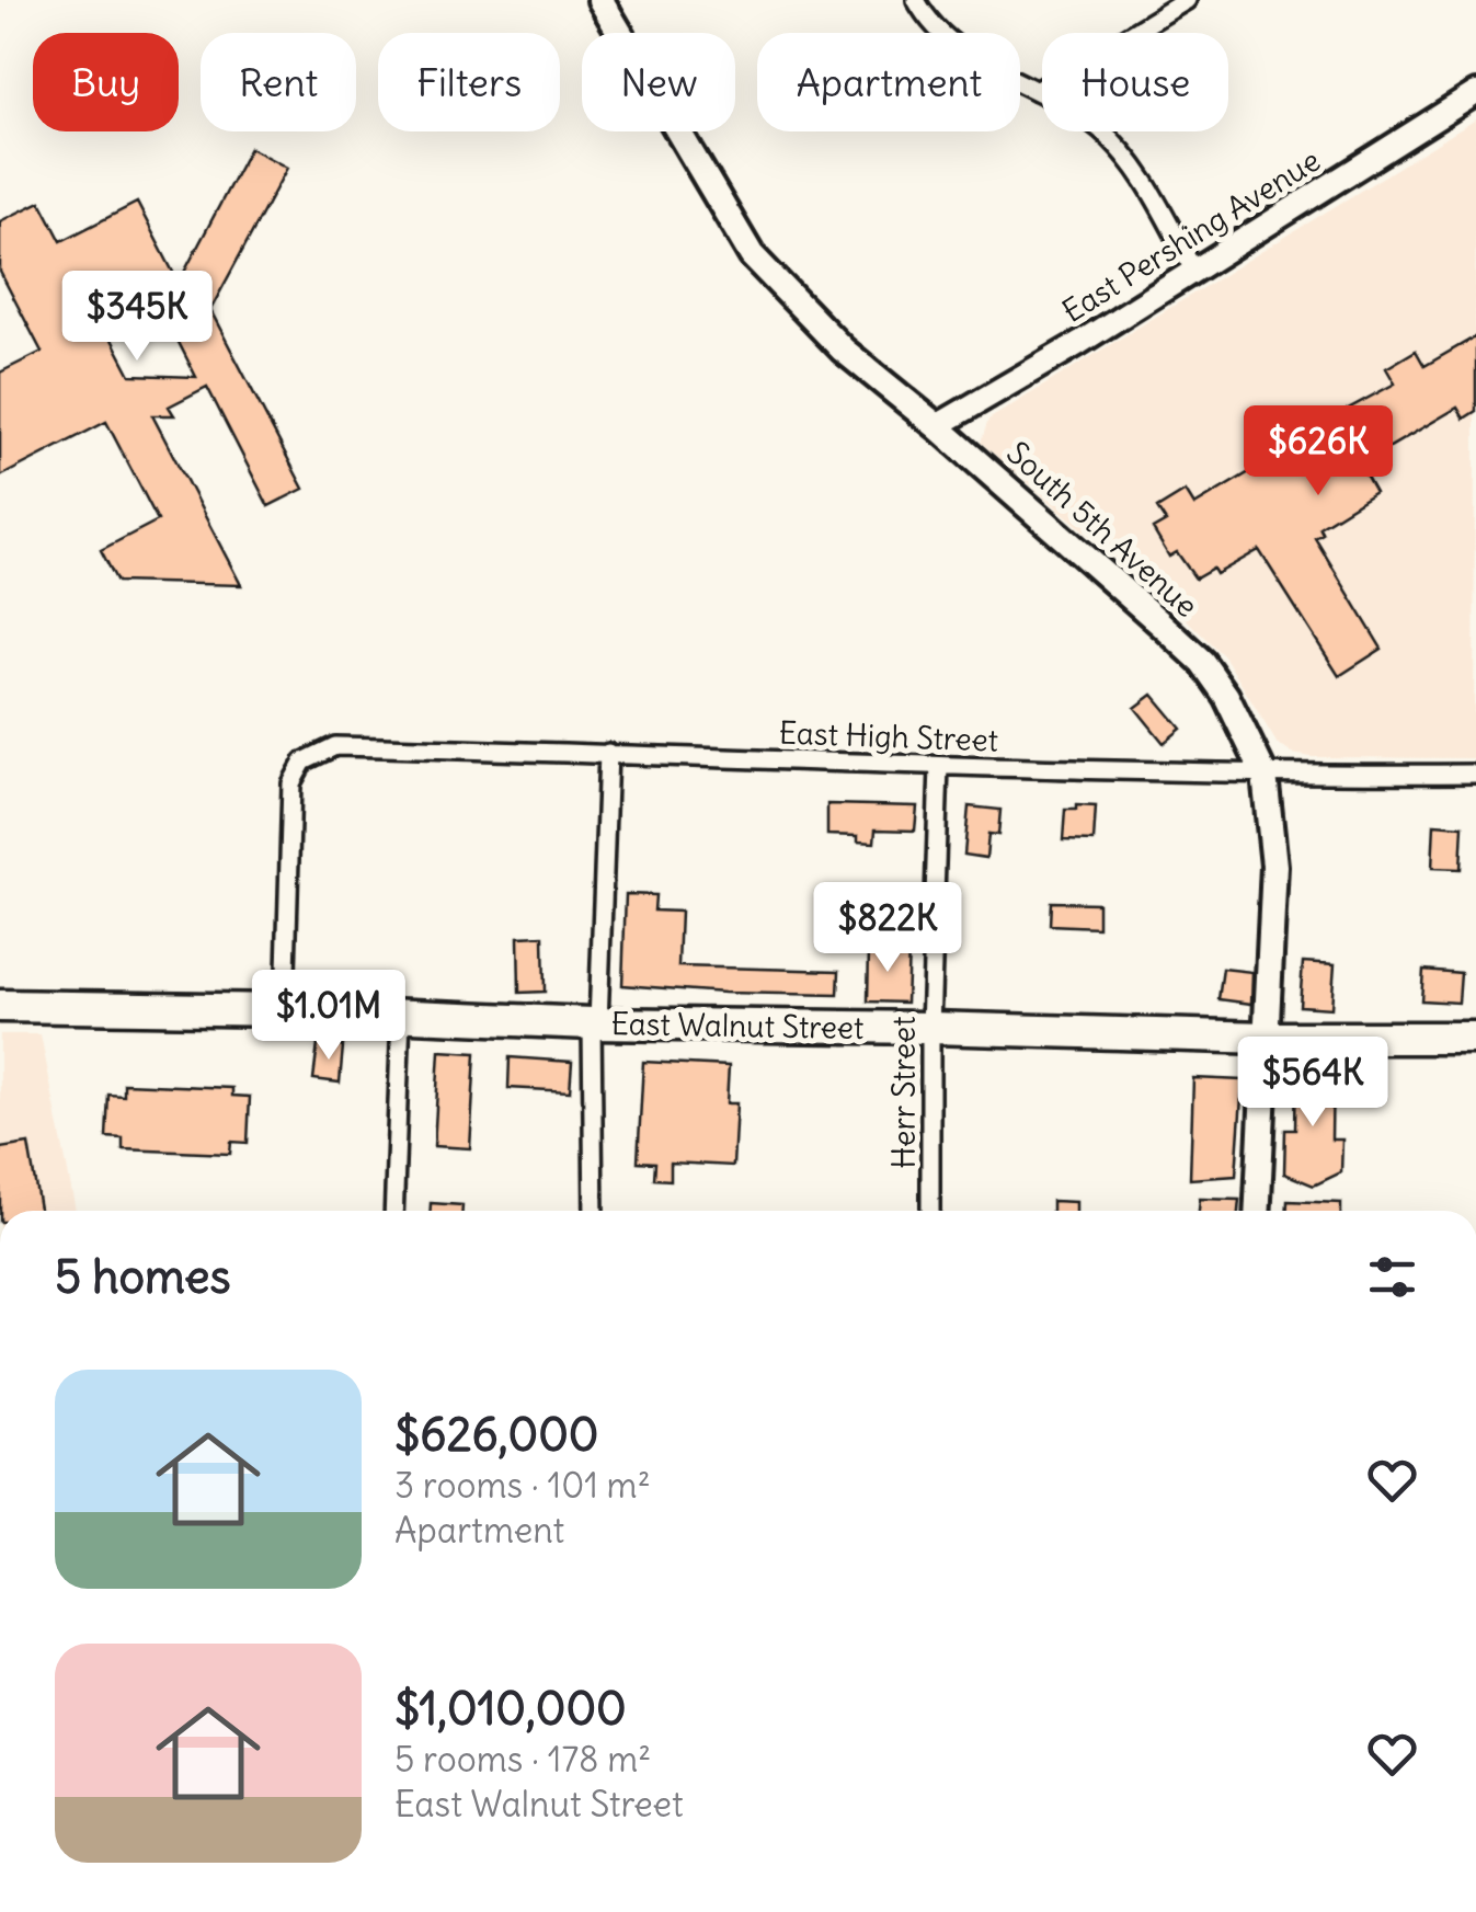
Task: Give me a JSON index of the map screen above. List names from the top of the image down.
{
  "streets": {
    "highway": ["East Walnut Street"],
    "main road": ["South 5th Avenue"],
    "street": ["East Pershing Avenue", "East High Street", "Herr Street"]
  },
  "crossings": [
    ["East Pershing Avenue", "South 5th Avenue"],
    ["South 5th Avenue", "East High Street"],
    ["South 5th Avenue", "East Walnut Street"],
    ["East High Street", "East Walnut Street"],
    ["East High Street", "Herr Street"],
    ["East Walnut Street", "Herr Street"]
  ],
  "page": {
    "chip": [
      "Buy",
      "Rent",
      "Filters",
      "New",
      "Apartment",
      "House"
    ],
    "price": [
      "$345K",
      "$626K",
      "$822K",
      "$1.01M",
      "$564K"
    ],
    "heading": "5 homes",
    "list": [
      {
        "name": "$626,000",
        "note": "3 rooms · 101 m² · Apartment"
      },
      {
        "name": "$1,010,000",
        "note": "5 rooms · 178 m² · East Walnut Street"
      }
    ]
  }
}
